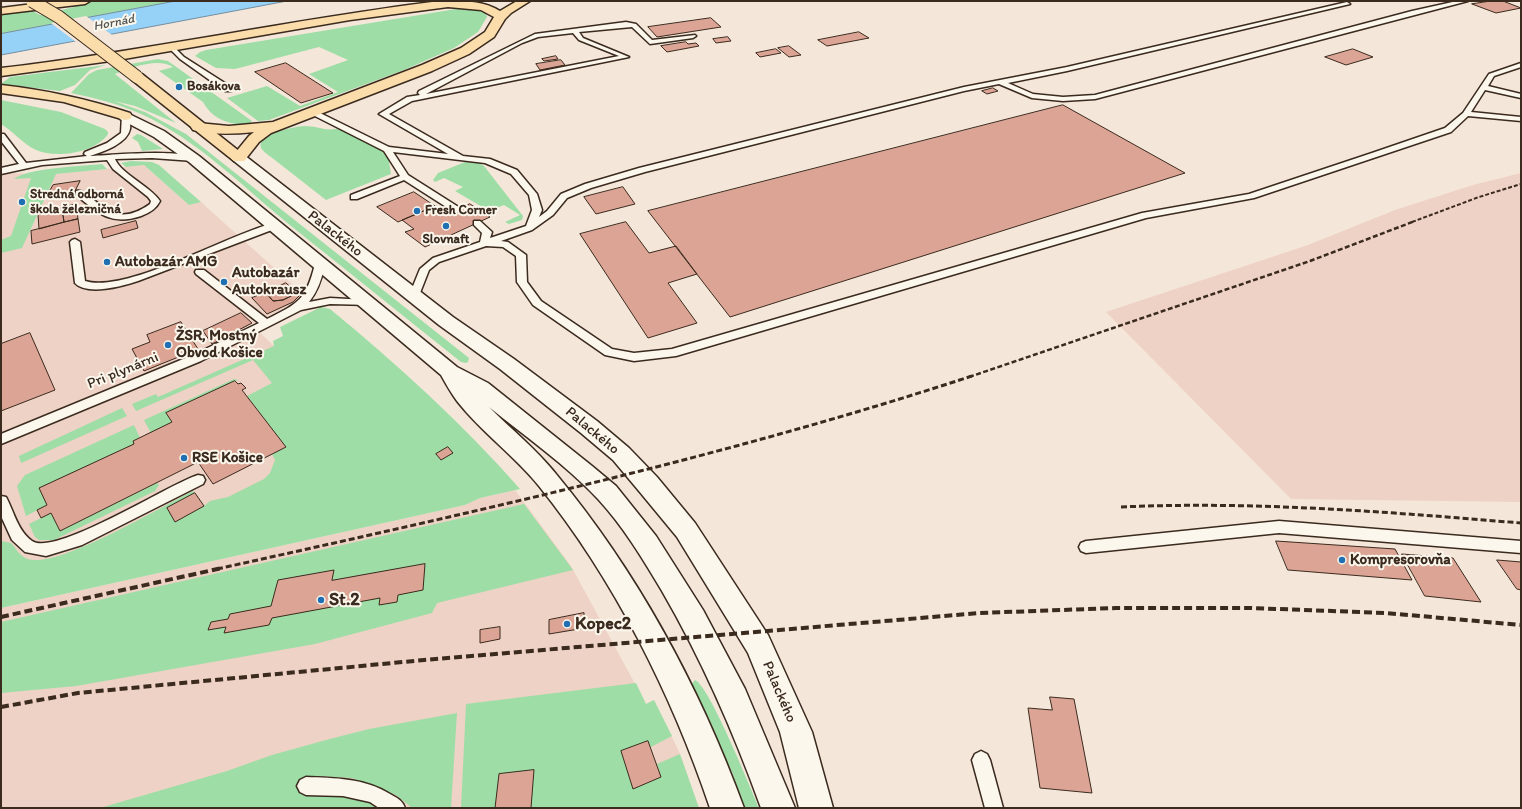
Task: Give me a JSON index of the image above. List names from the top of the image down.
{
  "streets": {
    "street": ["Palackého"],
    "lane": ["Pri plynárni"]
  },
  "water": ["Hornád"],
  "places": [
    "Bosákova",
    "Stredná odborná škola železničná",
    "Fresh Corner",
    "Slovnaft",
    "Autobazár AMG",
    "Autobazár Autokrausz",
    "ŽSR, Mostný Obvod Košice",
    "RSE Košice",
    "Kompresorovňa",
    "St.2",
    "Kopec2"
  ]
}
